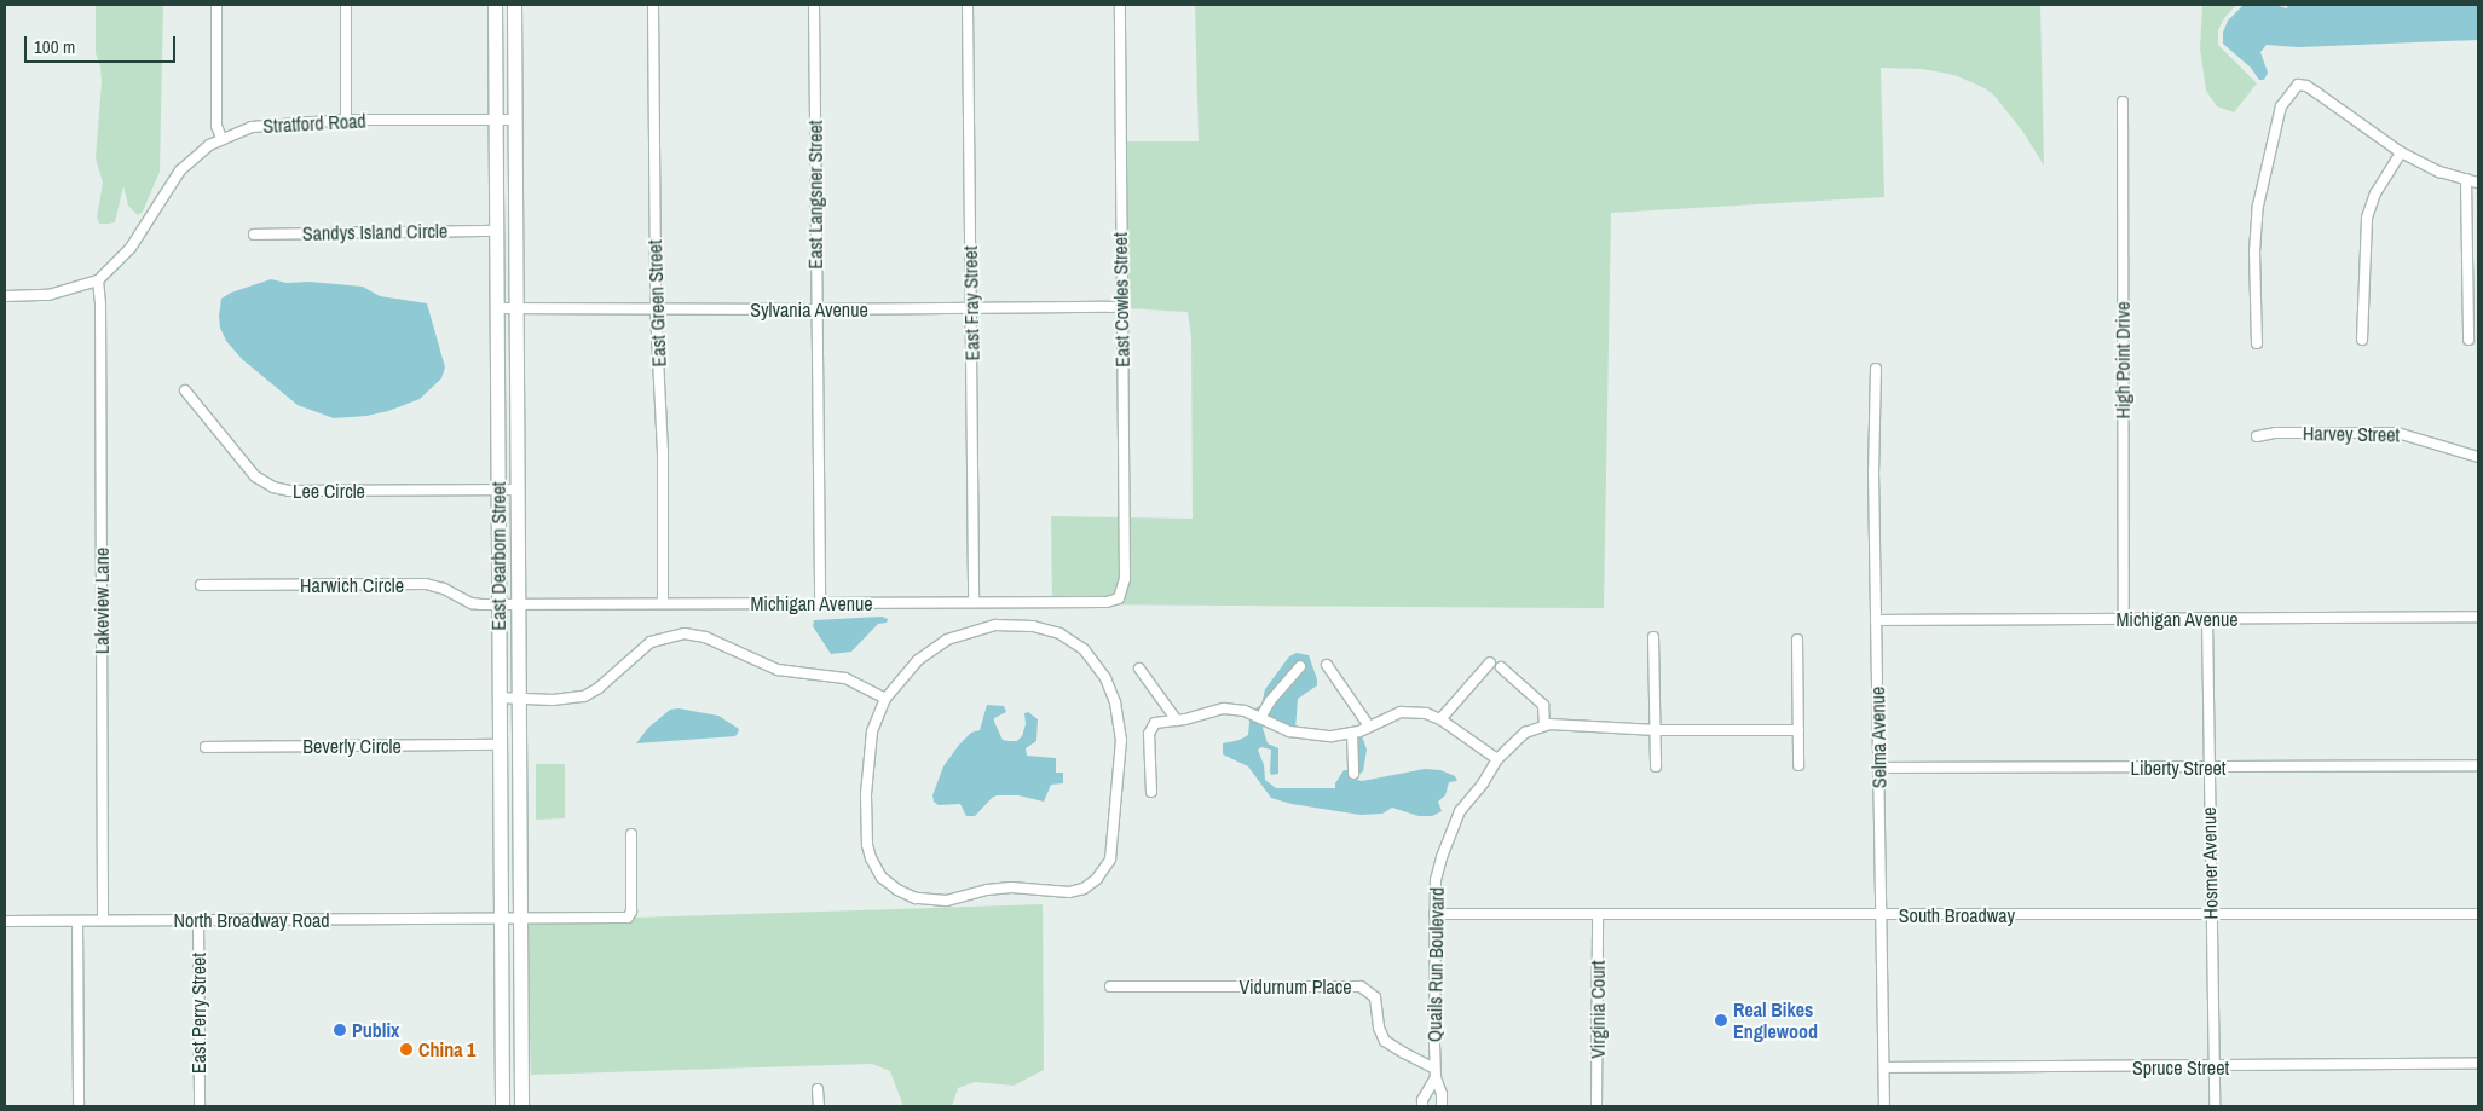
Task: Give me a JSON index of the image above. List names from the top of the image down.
{
  "streets": {
    "main road": ["East Dearborn Street"],
    "street": [
      "Stratford Road",
      "East Langsner Street",
      "Sandys Island Circle",
      "East Cowles Street",
      "East Green Street",
      "East Fray Street",
      "Sylvania Avenue",
      "High Point Drive",
      "Harvey Street",
      "Lee Circle",
      "Harwich Circle",
      "Lakeview Lane",
      "Michigan Avenue",
      "Selma Avenue",
      "Beverly Circle",
      "Liberty Street",
      "Hosmer Avenue",
      "South Broadway",
      "North Broadway Road",
      "Quails Run Boulevard",
      "Vidurnum Place",
      "Virginia Court",
      "East Perry Street",
      "Spruce Street"
    ]
  },
  "crossings": [
    ["Stratford Road", "East Dearborn Street"],
    ["Stratford Road", "Lakeview Lane"],
    ["East Langsner Street", "Sylvania Avenue"],
    ["East Langsner Street", "Michigan Avenue"],
    ["Sandys Island Circle", "East Dearborn Street"],
    ["East Cowles Street", "Sylvania Avenue"],
    ["East Cowles Street", "Michigan Avenue"],
    ["East Green Street", "Sylvania Avenue"],
    ["East Green Street", "Michigan Avenue"],
    ["East Fray Street", "Sylvania Avenue"],
    ["East Fray Street", "Michigan Avenue"],
    ["Sylvania Avenue", "East Dearborn Street"],
    ["High Point Drive", "Michigan Avenue"],
    ["Lee Circle", "East Dearborn Street"],
    ["East Dearborn Street", "Harwich Circle"],
    ["East Dearborn Street", "Michigan Avenue"],
    ["East Dearborn Street", "Beverly Circle"],
    ["East Dearborn Street", "North Broadway Road"],
    ["Harwich Circle", "Michigan Avenue"],
    ["Lakeview Lane", "North Broadway Road"],
    ["Michigan Avenue", "Selma Avenue"],
    ["Michigan Avenue", "Hosmer Avenue"],
    ["Selma Avenue", "Liberty Street"],
    ["Selma Avenue", "South Broadway"],
    ["Selma Avenue", "Spruce Street"],
    ["Liberty Street", "Hosmer Avenue"],
    ["Hosmer Avenue", "South Broadway"],
    ["Hosmer Avenue", "Spruce Street"],
    ["South Broadway", "Quails Run Boulevard"],
    ["South Broadway", "Virginia Court"],
    ["North Broadway Road", "East Perry Street"],
    ["Quails Run Boulevard", "Vidurnum Place"]
  ],
  "places": ["Real Bikes Englewood", "Publix", "China 1"],
  "scale_bar": "100 m"
}
